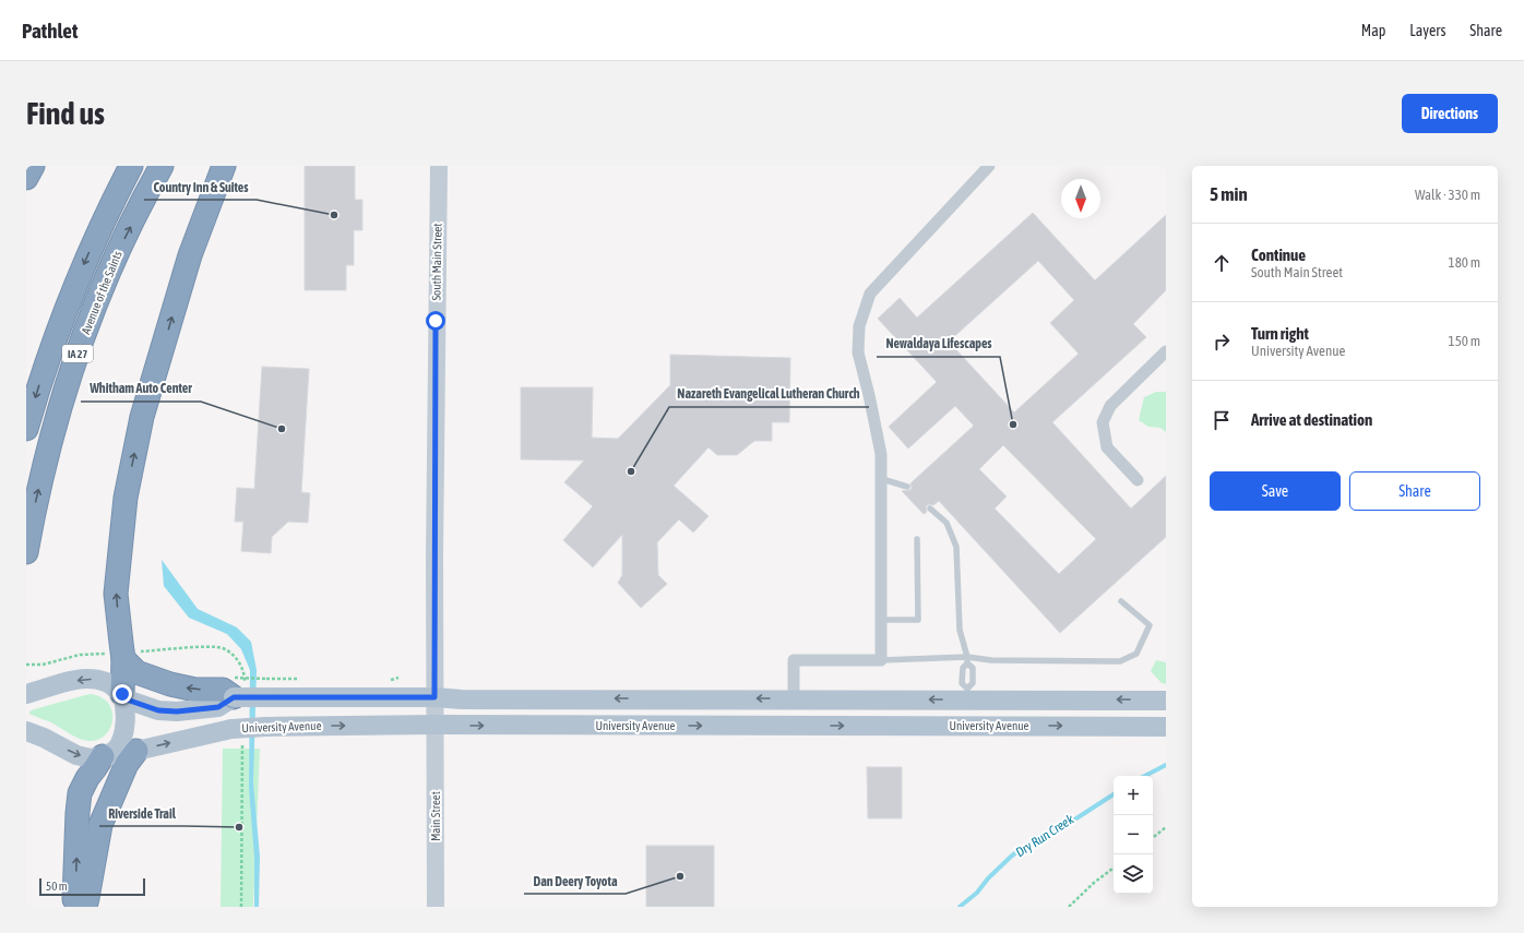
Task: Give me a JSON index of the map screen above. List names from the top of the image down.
{
  "streets": {
    "highway": ["Avenue of the Saints", "IA 27"],
    "main road": ["University Avenue"],
    "street": ["South Main Street", "Main Street"]
  },
  "crossings": [
    ["South Main Street", "University Avenue"],
    ["South Main Street", "Main Street"],
    ["University Avenue", "Main Street"]
  ],
  "water": ["Dry Run Creek"],
  "places": [
    "Country Inn & Suites",
    "Newaldaya Lifescapes",
    "Whitham Auto Center",
    "Nazareth Evangelical Lutheran Church",
    "Riverside Trail",
    "Dan Deery Toyota"
  ],
  "scale_bar": "50 m",
  "north": "bottom",
  "page": {
    "header": "Pathlet",
    "nav": ["Map", "Layers", "Share"],
    "buttons": [
      "Directions",
      ["Save", "Share"]
    ],
    "title": "Find us",
    "heading": ["5 min", "Walk · 330 m"],
    "list": [
      ["Continue", "South Main Street", "180 m"],
      ["Turn right", "University Avenue", "150 m"],
      "Arrive at destination"
    ],
    "map_buttons": ["+", "−"],
    "scale": "50 m"
  }
}
